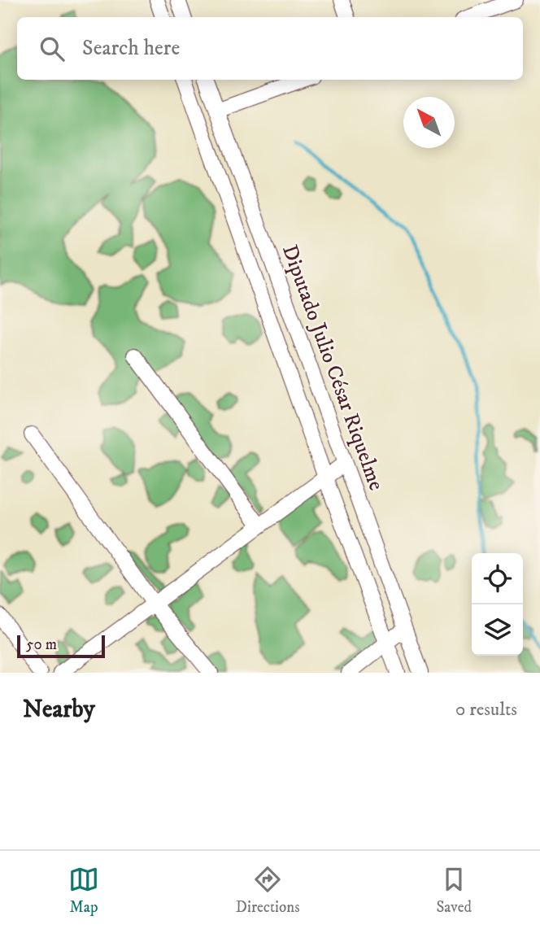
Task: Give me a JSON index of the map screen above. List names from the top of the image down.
{
  "streets": {
    "street": ["Diputado Julio César Riquelme"]
  },
  "scale_bar": "50 m",
  "north": "top left",
  "page": {
    "search": "Search here",
    "scale": "50 m",
    "heading": ["Nearby", "0 results"],
    "nav": ["Map", "Directions", "Saved"]
  }
}
